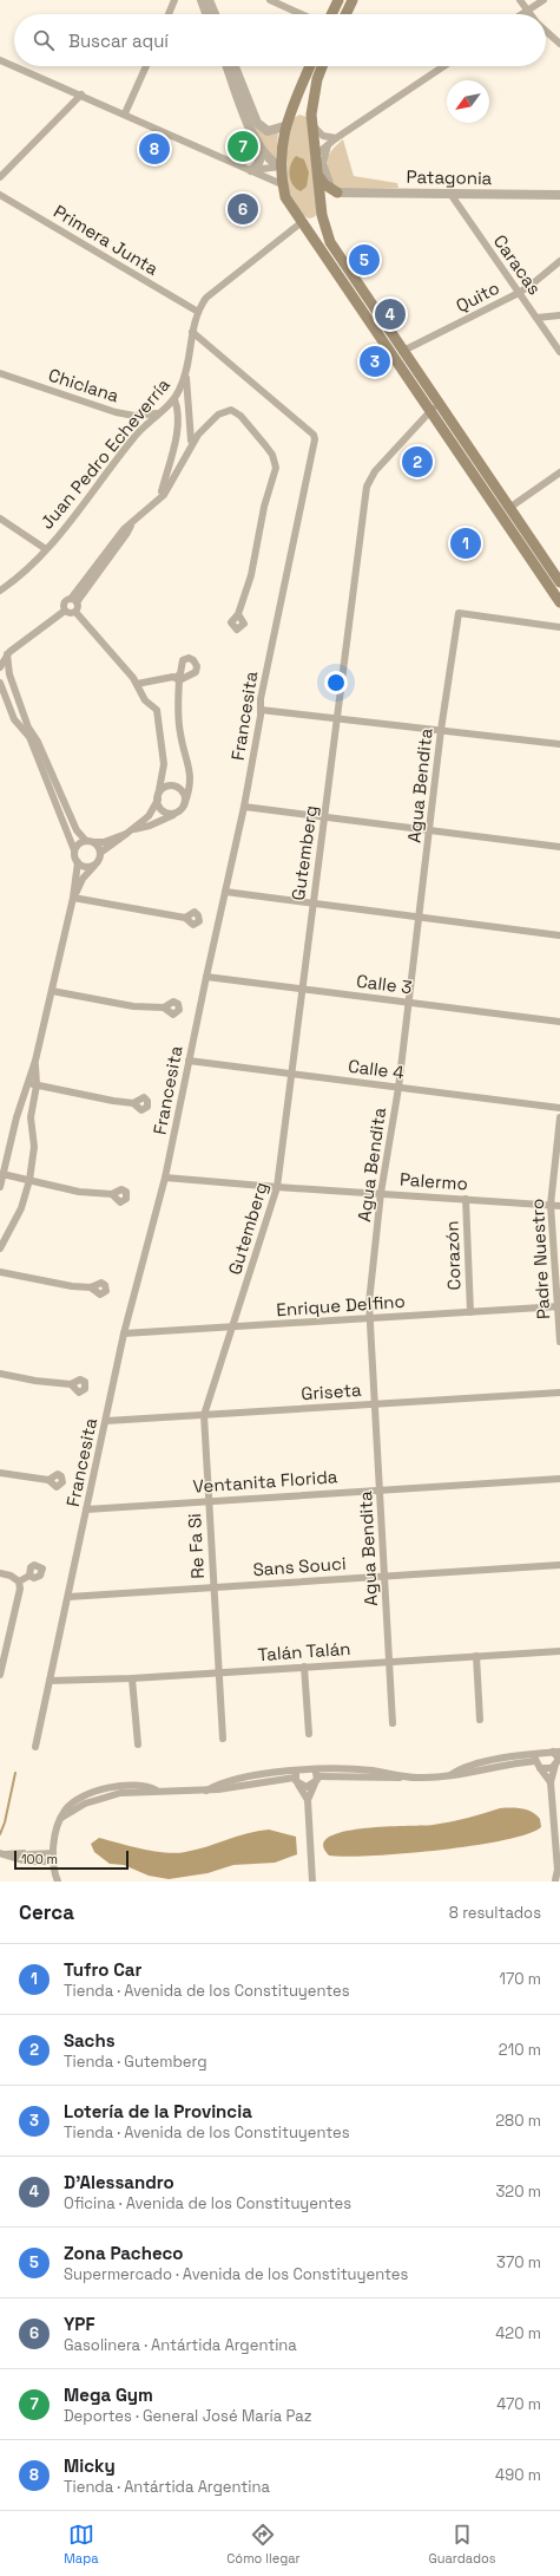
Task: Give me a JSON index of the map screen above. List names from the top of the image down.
{
  "streets": {
    "street": [
      "Patagonia",
      "Primera Junta",
      "Caracas",
      "Quito",
      "Chiclana",
      "Juan Pedro Echeverría",
      "Francesita",
      "Agua Bendita",
      "Gutemberg",
      "Calle 3",
      "Calle 4",
      "Palermo",
      "Corazón",
      "Padre Nuestro",
      "Enrique Delfino",
      "Griseta",
      "Ventanita Florida",
      "Re Fa Si",
      "Sans Souci",
      "Talán Talán"
    ]
  },
  "crossings": [
    ["Patagonia", "Caracas"],
    ["Primera Junta", "Juan Pedro Echeverría"],
    ["Caracas", "Quito"],
    ["Chiclana", "Juan Pedro Echeverría"],
    ["Juan Pedro Echeverría", "Francesita"],
    ["Francesita", "Calle 3"],
    ["Francesita", "Calle 4"],
    ["Francesita", "Palermo"],
    ["Francesita", "Enrique Delfino"],
    ["Francesita", "Griseta"],
    ["Francesita", "Ventanita Florida"],
    ["Francesita", "Sans Souci"],
    ["Francesita", "Talán Talán"],
    ["Agua Bendita", "Calle 3"],
    ["Agua Bendita", "Calle 4"],
    ["Agua Bendita", "Palermo"],
    ["Agua Bendita", "Enrique Delfino"],
    ["Agua Bendita", "Griseta"],
    ["Agua Bendita", "Ventanita Florida"],
    ["Agua Bendita", "Sans Souci"],
    ["Agua Bendita", "Talán Talán"],
    ["Gutemberg", "Calle 3"],
    ["Gutemberg", "Calle 4"],
    ["Gutemberg", "Palermo"],
    ["Gutemberg", "Enrique Delfino"],
    ["Gutemberg", "Re Fa Si"],
    ["Palermo", "Corazón"],
    ["Palermo", "Padre Nuestro"],
    ["Corazón", "Enrique Delfino"],
    ["Padre Nuestro", "Enrique Delfino"],
    ["Enrique Delfino", "Re Fa Si"],
    ["Griseta", "Re Fa Si"],
    ["Ventanita Florida", "Re Fa Si"],
    ["Re Fa Si", "Sans Souci"],
    ["Re Fa Si", "Talán Talán"]
  ],
  "scale_bar": "100 m",
  "north": "bottom left",
  "page": {
    "search": "Buscar aquí",
    "pins": [
      "7",
      "8",
      "6",
      "5",
      "4",
      "3",
      "2",
      "1"
    ],
    "scale": "100 m",
    "heading": ["Cerca", "8 resultados"],
    "list": [
      {
        "mark": "1",
        "name": "Tufro Car",
        "note": "Tienda · Avenida de los Constituyentes",
        "value": "170 m"
      },
      {
        "mark": "2",
        "name": "Sachs",
        "note": "Tienda · Gutemberg",
        "value": "210 m"
      },
      {
        "mark": "3",
        "name": "Lotería de la Provincia",
        "note": "Tienda · Avenida de los Constituyentes",
        "value": "280 m"
      },
      {
        "mark": "4",
        "name": "D'Alessandro",
        "note": "Oficina · Avenida de los Constituyentes",
        "value": "320 m"
      },
      {
        "mark": "5",
        "name": "Zona Pacheco",
        "note": "Supermercado · Avenida de los Constituyentes",
        "value": "370 m"
      },
      {
        "mark": "6",
        "name": "YPF",
        "note": "Gasolinera · Antártida Argentina",
        "value": "420 m"
      },
      {
        "mark": "7",
        "name": "Mega Gym",
        "note": "Deportes · General José María Paz",
        "value": "470 m"
      },
      {
        "mark": "8",
        "name": "Micky",
        "note": "Tienda · Antártida Argentina",
        "value": "490 m"
      }
    ],
    "nav": ["Mapa", "Cómo llegar", "Guardados"]
  }
}
